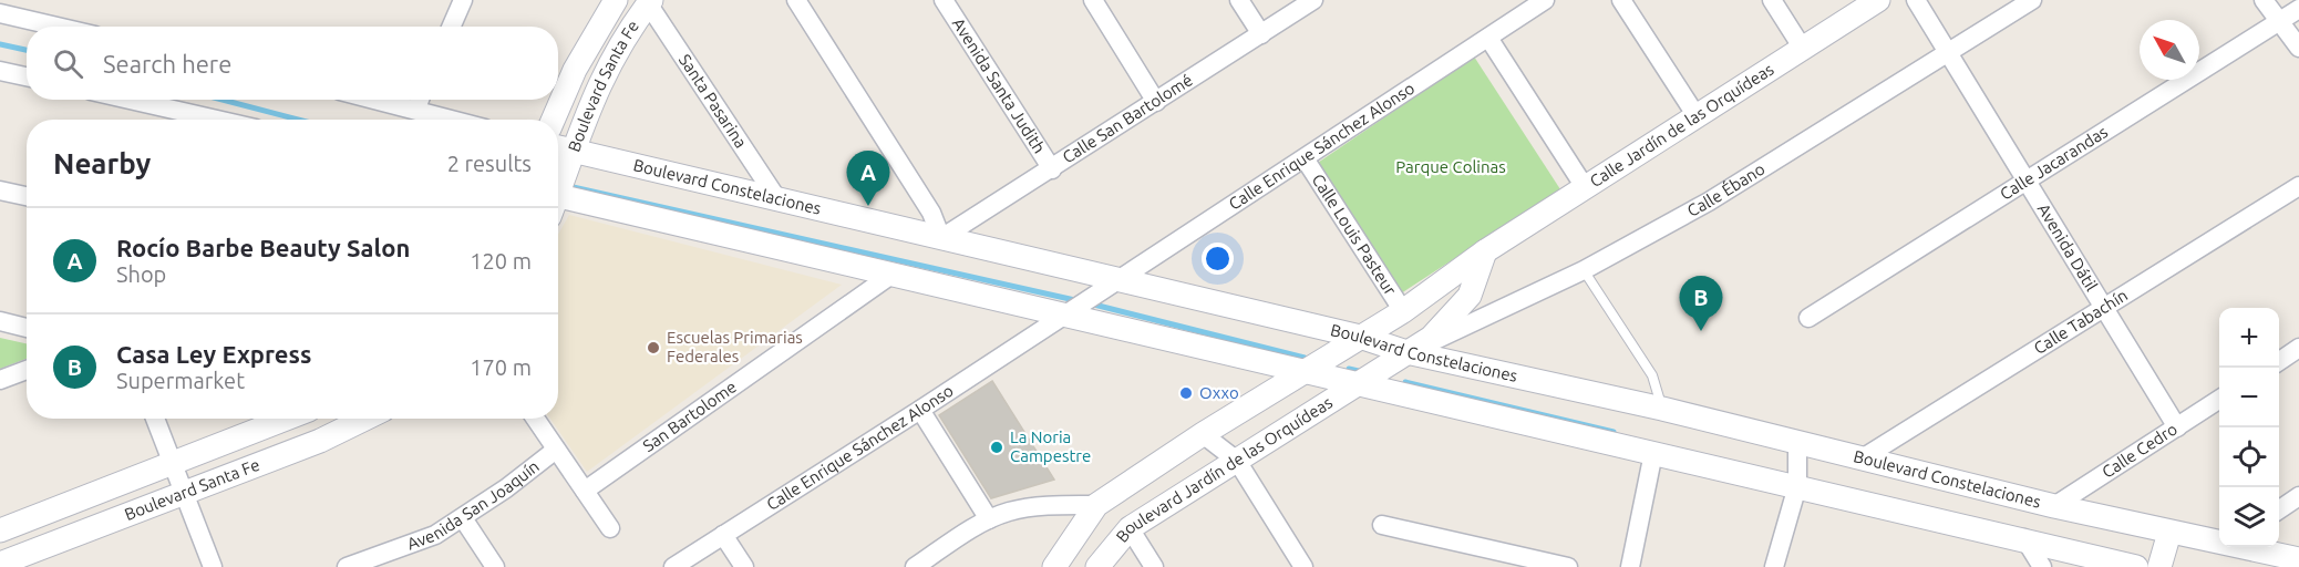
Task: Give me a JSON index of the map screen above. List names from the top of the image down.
{
  "streets": {
    "street": [
      "Avenida Santa Judith",
      "Boulevard Santa Fe",
      "Santa Pasarina",
      "Calle San Bartolomé",
      "Calle Jardín de las Orquídeas",
      "Calle Enrique Sánchez Alonso",
      "Calle Jacarandas",
      "Boulevard Constelaciones",
      "Calle Ébano",
      "Calle Louis Pasteur",
      "Avenida Dátil",
      "Calle Tabachín",
      "San Bartolome",
      "Calle Cedro",
      "Boulevard Jardín de las Orquídeas",
      "Avenida San Joaquín"
    ]
  },
  "crossings": [
    ["Avenida Santa Judith", "Calle San Bartolomé"],
    ["Boulevard Santa Fe", "Santa Pasarina"],
    ["Boulevard Santa Fe", "Boulevard Constelaciones"],
    ["Santa Pasarina", "Boulevard Constelaciones"],
    ["Calle San Bartolomé", "Boulevard Constelaciones"],
    ["Calle Jardín de las Orquídeas", "Boulevard Constelaciones"],
    ["Calle Jardín de las Orquídeas", "Calle Louis Pasteur"],
    ["Calle Enrique Sánchez Alonso", "Boulevard Constelaciones"],
    ["Calle Enrique Sánchez Alonso", "Calle Louis Pasteur"],
    ["Calle Jacarandas", "Avenida Dátil"],
    ["Boulevard Constelaciones", "Calle Ébano"],
    ["Boulevard Constelaciones", "Calle Tabachín"],
    ["Boulevard Constelaciones", "Calle Cedro"],
    ["Boulevard Constelaciones", "Boulevard Jardín de las Orquídeas"],
    ["Calle Ébano", "Avenida Dátil"],
    ["Calle Ébano", "Boulevard Jardín de las Orquídeas"],
    ["Avenida Dátil", "Calle Tabachín"],
    ["Avenida Dátil", "Calle Cedro"]
  ],
  "parks": ["Parque Colinas"],
  "places": ["Escuelas Primarias Federales", "Oxxo", "La Noria Campestre"],
  "north": "top left",
  "page": {
    "search": "Search here",
    "heading": ["Nearby", "2 results"],
    "pins": ["A", "B"],
    "list": [
      {
        "mark": "A",
        "name": "Rocío Barbe Beauty Salon",
        "note": "Shop",
        "value": "120 m"
      },
      {
        "mark": "B",
        "name": "Casa Ley Express",
        "note": "Supermarket",
        "value": "170 m"
      }
    ],
    "map_buttons": ["+", "−"]
  }
}
